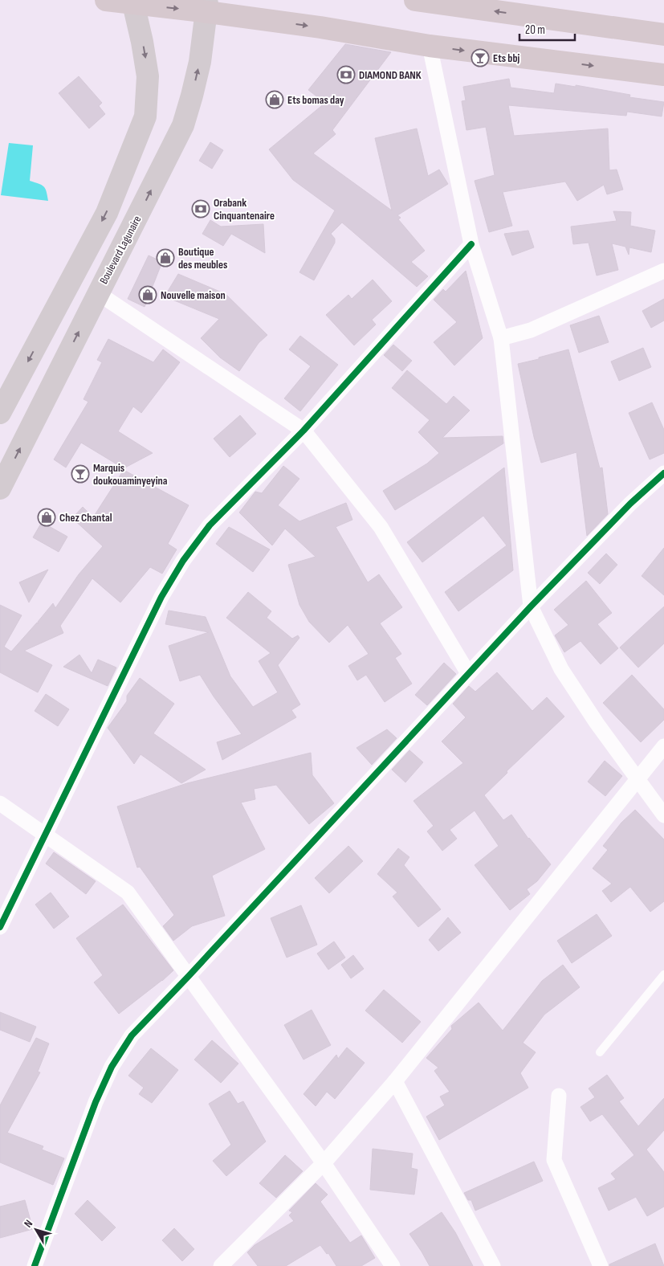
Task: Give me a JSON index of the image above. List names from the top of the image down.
{
  "streets": {
    "main road": ["Boulevard Lagunaire"]
  },
  "places": {
    "bar": ["Ets bbj", "Marquis doukouaminyeyina"],
    "bank": ["DIAMOND BANK", "Orabank Cinquantenaire"],
    "shop": [
      "Ets bomas day",
      "Boutique des meubles",
      "Nouvelle maison",
      "Chez Chantal"
    ]
  },
  "scale_bar": "20 m",
  "north": "top left"
}
